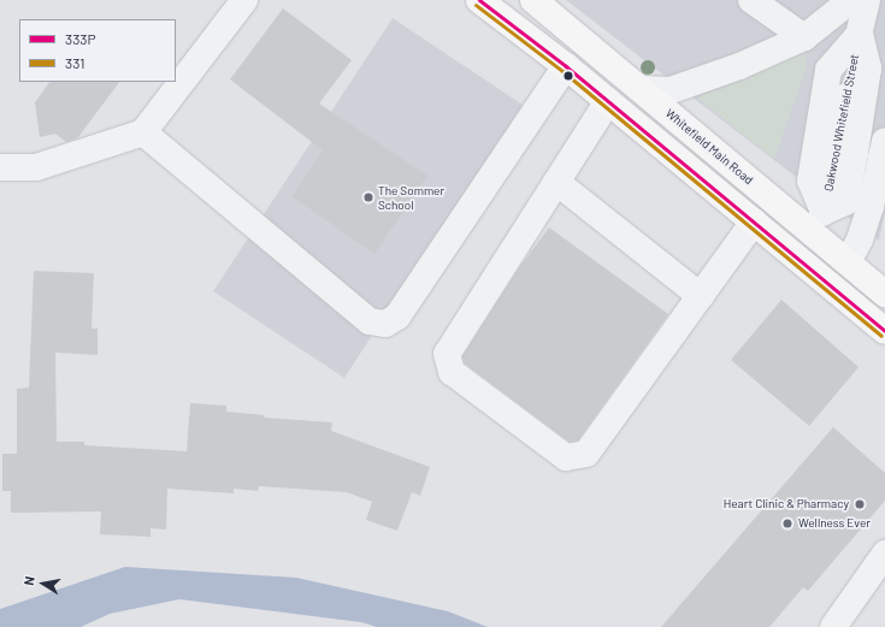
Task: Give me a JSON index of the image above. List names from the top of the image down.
{
  "streets": {
    "main road": ["Whitefield Main Road"],
    "street": ["Oakwood Whitefield Street"]
  },
  "crossings": [
    ["Oakwood Whitefield Street", "Whitefield Main Road"]
  ],
  "places": ["The Sommer School", "Heart Clinic & Pharmacy", "Wellness Ever"],
  "lines": ["transit line 333P", "transit line 331"],
  "legend": ["333P", "331"],
  "north": "left"
}
